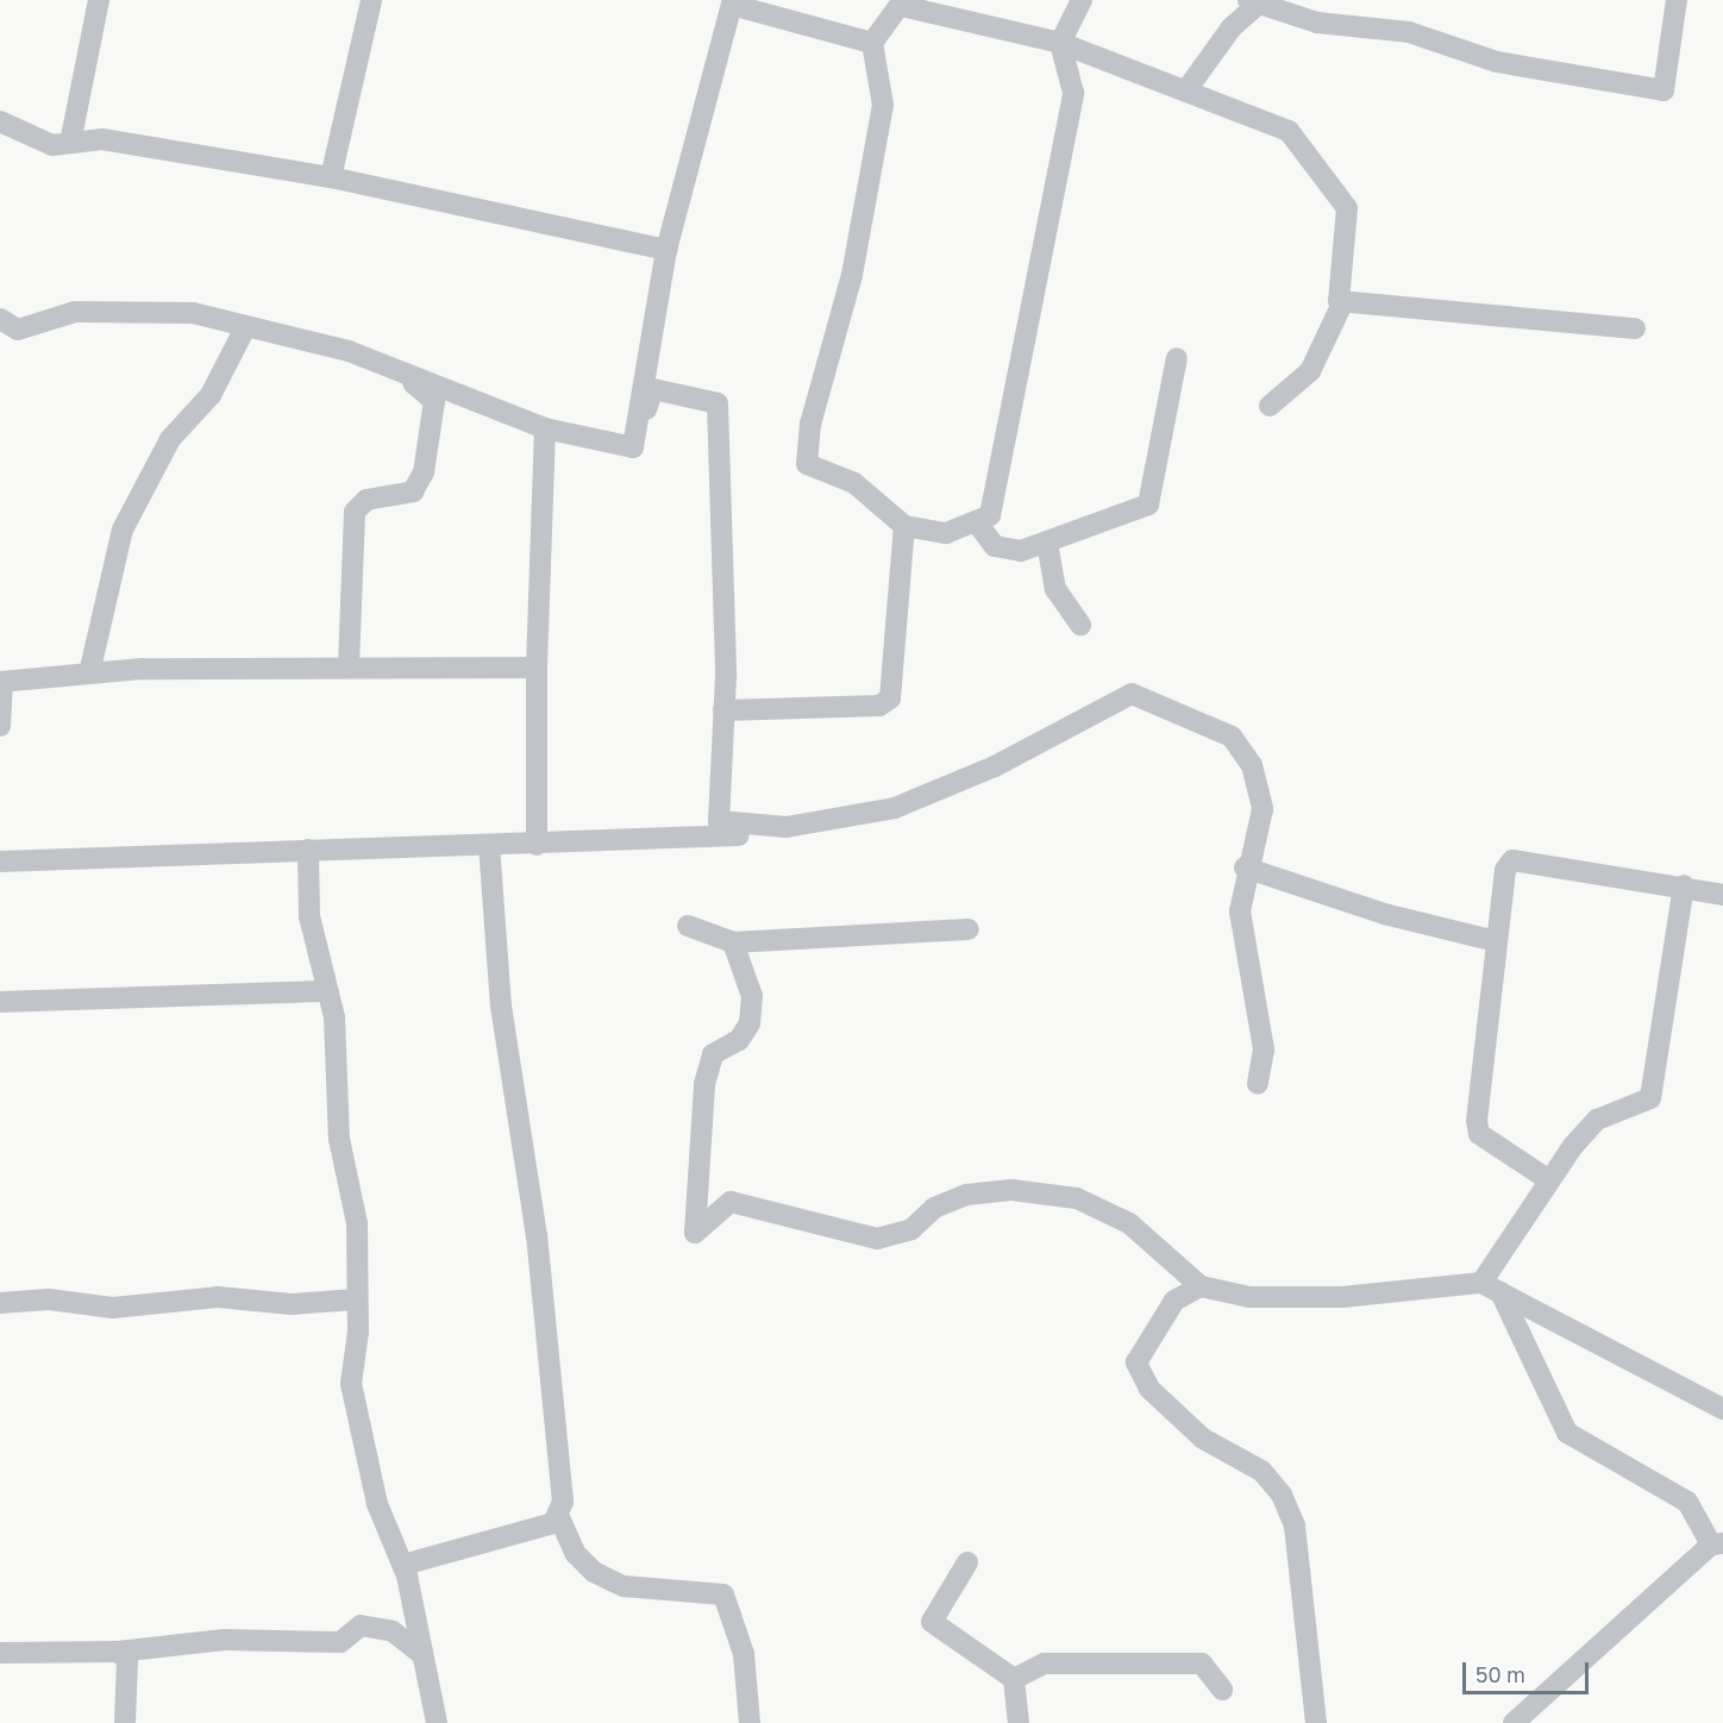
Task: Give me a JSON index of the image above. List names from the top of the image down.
{
  "scale_bar": "50 m"
}
